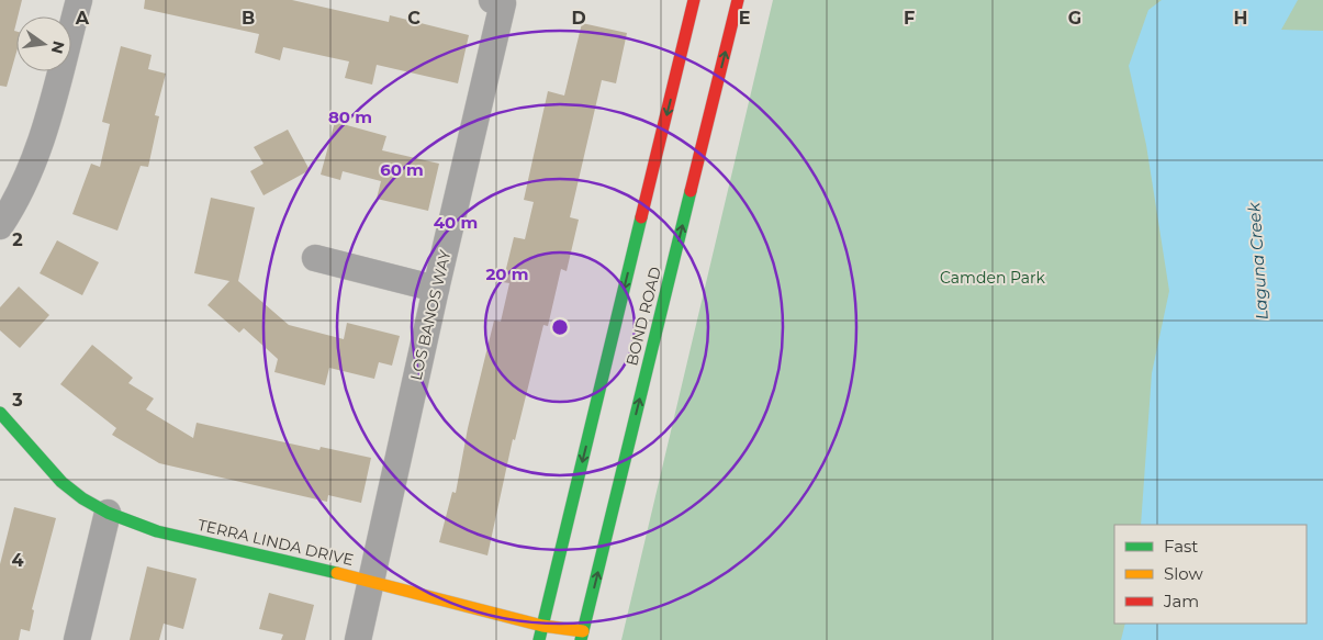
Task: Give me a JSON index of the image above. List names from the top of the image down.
{
  "streets": {
    "main road": ["BOND ROAD", "TERRA LINDA DRIVE"],
    "street": ["LOS BANOS WAY"]
  },
  "crossings": [
    ["LOS BANOS WAY", "TERRA LINDA DRIVE"],
    ["BOND ROAD", "TERRA LINDA DRIVE"]
  ],
  "water": ["Laguna Creek"],
  "parks": ["Camden Park"],
  "legend": ["Fast", "Slow", "Jam"],
  "north": "right",
  "grid": {
    "columns": [
      "A",
      "B",
      "C",
      "D",
      "E",
      "F",
      "G",
      "H"
    ],
    "rows": ["2", "3", "4"]
  },
  "rings": [
    "80 m",
    "60 m",
    "40 m",
    "20 m"
  ]
}
